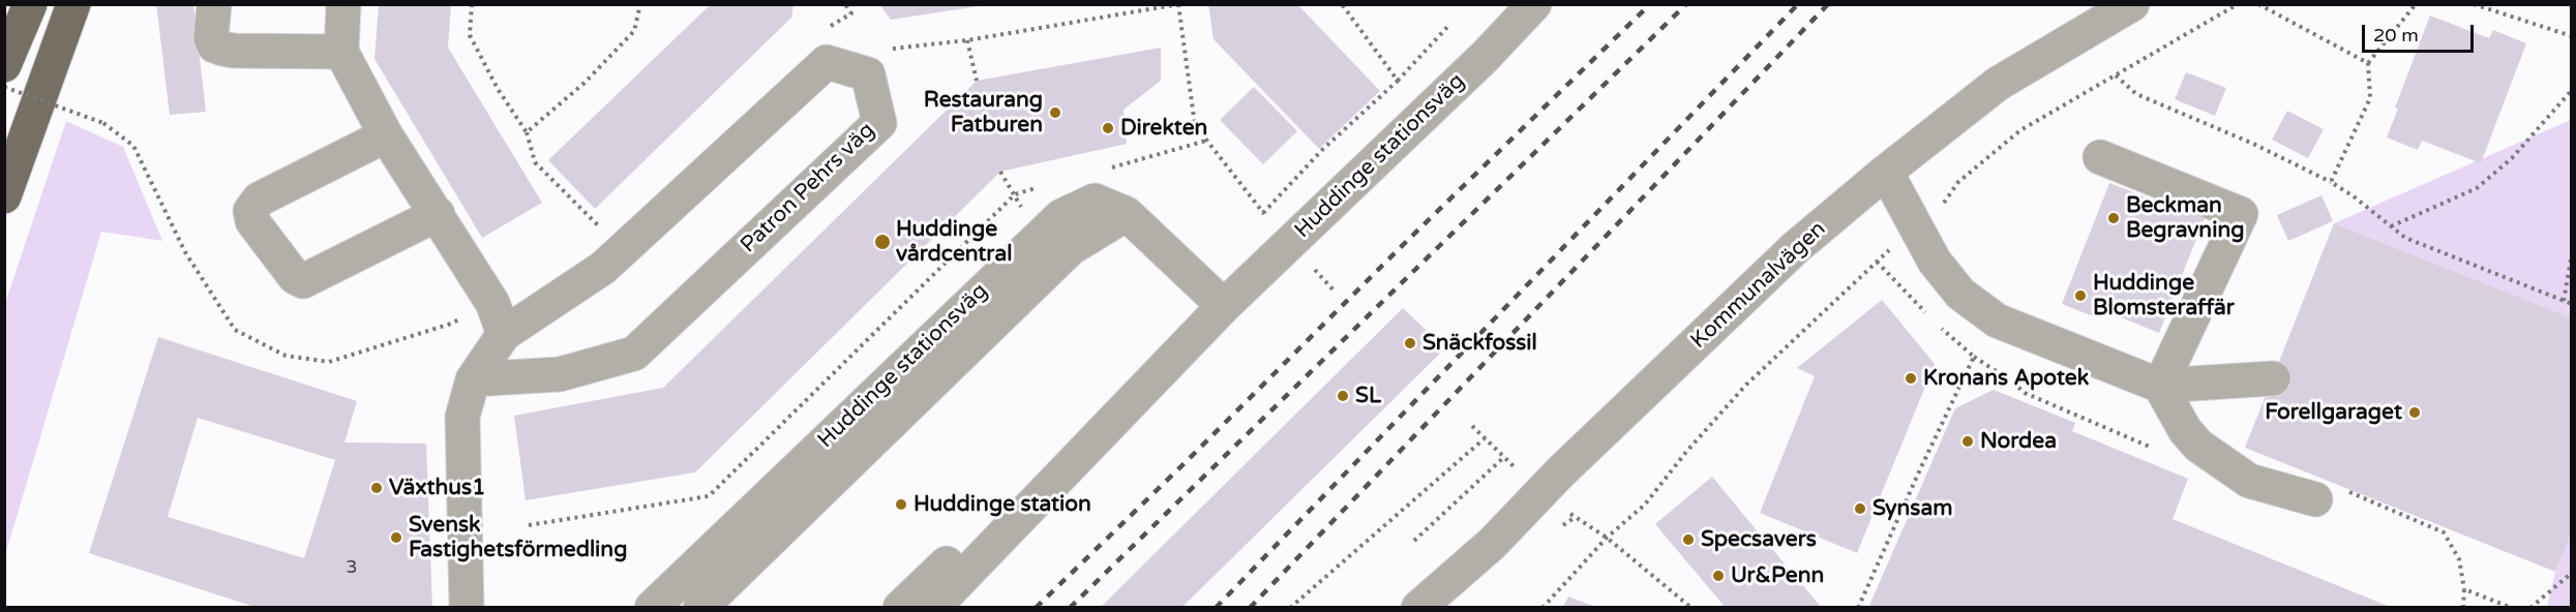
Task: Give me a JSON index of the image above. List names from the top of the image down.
{
  "streets": {
    "street": ["Huddinge stationsväg", "Patron Pehrs väg", "Kommunalvägen"]
  },
  "places": [
    "Restaurang Fatburen",
    "Direkten",
    "Beckman Begravning",
    "Huddinge vårdcentral",
    "Huddinge Blomsteraffär",
    "Snäckfossil",
    "Kronans Apotek",
    "SL",
    "Forellgaraget",
    "Nordea",
    "Växthus1",
    "Huddinge station",
    "Synsam",
    "Svensk Fastighetsförmedling",
    "Specsavers",
    "Ur&Penn"
  ],
  "house_numbers": ["3"],
  "scale_bar": "20 m"
}
